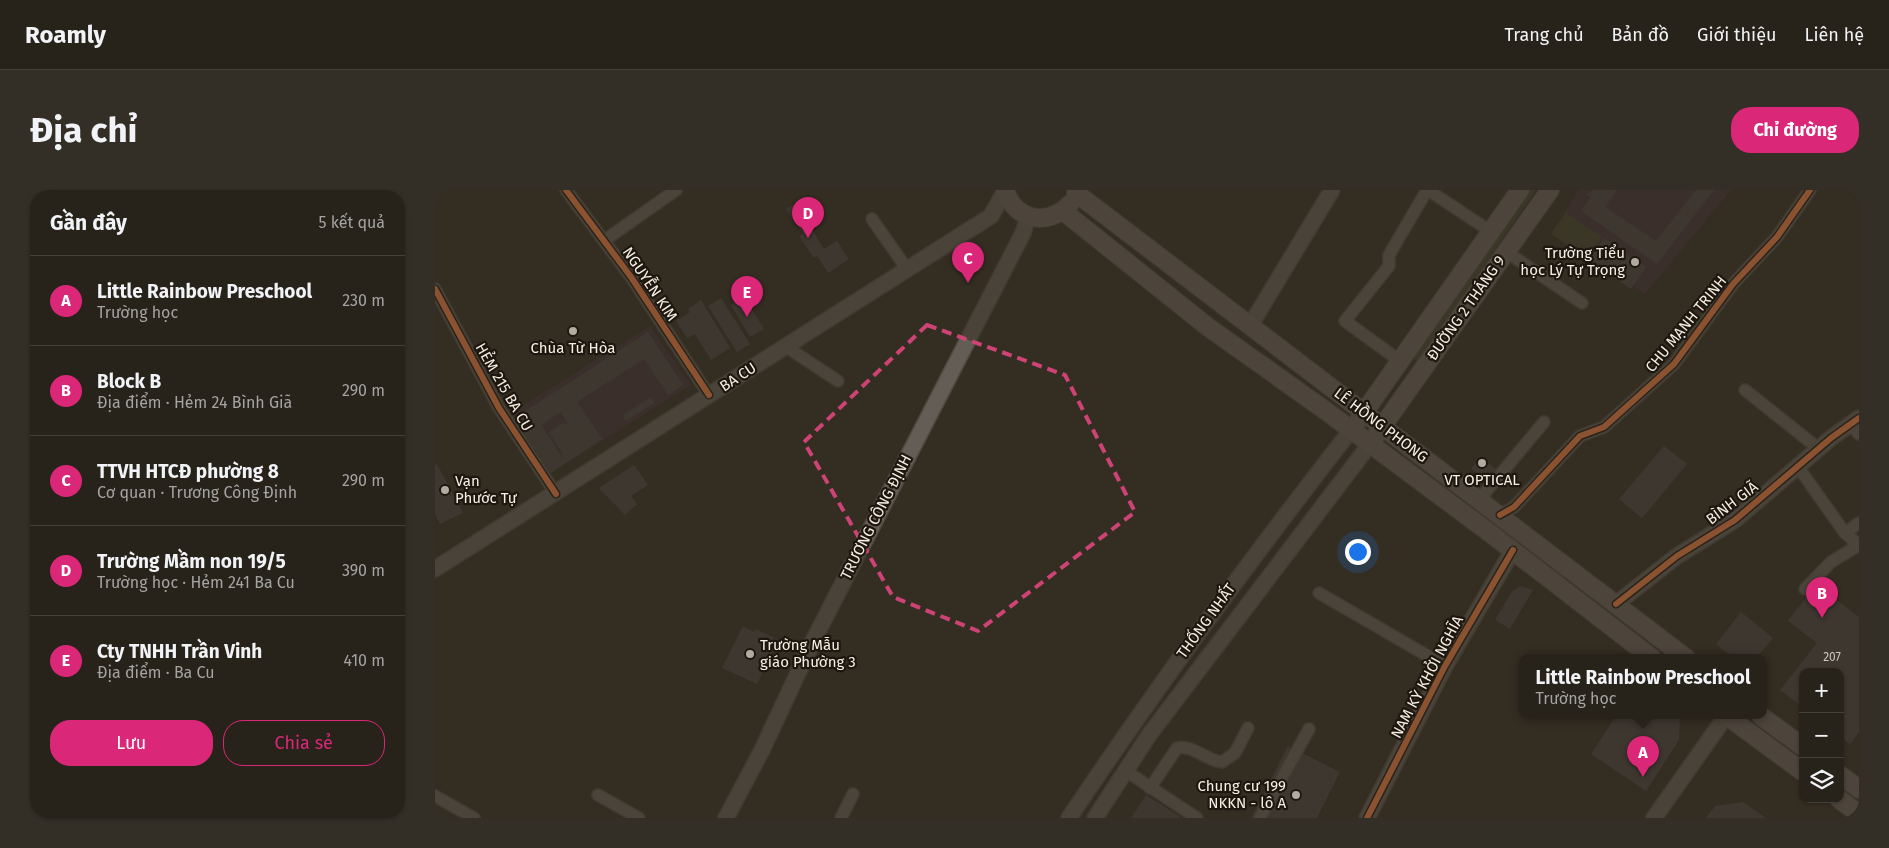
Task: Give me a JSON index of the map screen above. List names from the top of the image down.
{
  "streets": {
    "main road": [
      "ĐƯỜNG 2 THÁNG 9",
      "BA CU",
      "LÊ HỒNG PHONG",
      "BÌNH GIÃ",
      "TRƯƠNG CÔNG ĐỊNH",
      "THỐNG NHẤT",
      "NAM KỲ KHỞI NGHĨA"
    ],
    "street": ["NGUYỄN KIM", "CHU MẠNH TRINH", "HẺM 215 BA CU"]
  },
  "crossings": [
    ["NGUYỄN KIM", "BA CU"],
    ["ĐƯỜNG 2 THÁNG 9", "LÊ HỒNG PHONG"],
    ["ĐƯỜNG 2 THÁNG 9", "THỐNG NHẤT"],
    ["CHU MẠNH TRINH", "LÊ HỒNG PHONG"],
    ["BA CU", "HẺM 215 BA CU"],
    ["LÊ HỒNG PHONG", "BÌNH GIÃ"],
    ["LÊ HỒNG PHONG", "THỐNG NHẤT"],
    ["LÊ HỒNG PHONG", "NAM KỲ KHỞI NGHĨA"]
  ],
  "places": [
    "Trường Tiểu học Lý Tự Trọng",
    "Chùa Từ Hòa",
    "VT OPTICAL",
    "Vạn Phước Tự",
    "Trường Mẫu giáo Phường 3",
    "Chung cư 199 NKKN - lô A"
  ],
  "house_numbers": ["207"],
  "page": {
    "header": "Roamly",
    "nav": [
      "Trang chủ",
      "Bản đồ",
      "Giới thiệu",
      "Liên hệ"
    ],
    "buttons": [
      "Chỉ đường",
      ["Lưu", "Chia sẻ"]
    ],
    "title": "Địa chỉ",
    "heading": ["Gần đây", "5 kết quả"],
    "pins": [
      "D",
      "C",
      "E",
      "B",
      "A"
    ],
    "list": [
      {
        "mark": "A",
        "name": "Little Rainbow Preschool",
        "note": "Trường học",
        "value": "230 m"
      },
      {
        "mark": "B",
        "name": "Block B",
        "note": "Địa điểm · Hẻm 24 Bình Giã",
        "value": "290 m"
      },
      {
        "mark": "C",
        "name": "TTVH HTCĐ phường 8",
        "note": "Cơ quan · Trương Công Định",
        "value": "290 m"
      },
      {
        "mark": "D",
        "name": "Trường Mầm non 19/5",
        "note": "Trường học · Hẻm 241 Ba Cu",
        "value": "390 m"
      },
      {
        "mark": "E",
        "name": "Cty TNHH Trần Vinh",
        "note": "Địa điểm · Ba Cu",
        "value": "410 m"
      }
    ],
    "popup": ["Little Rainbow Preschool", "Trường học"],
    "map_buttons": ["+", "−"]
  }
}
